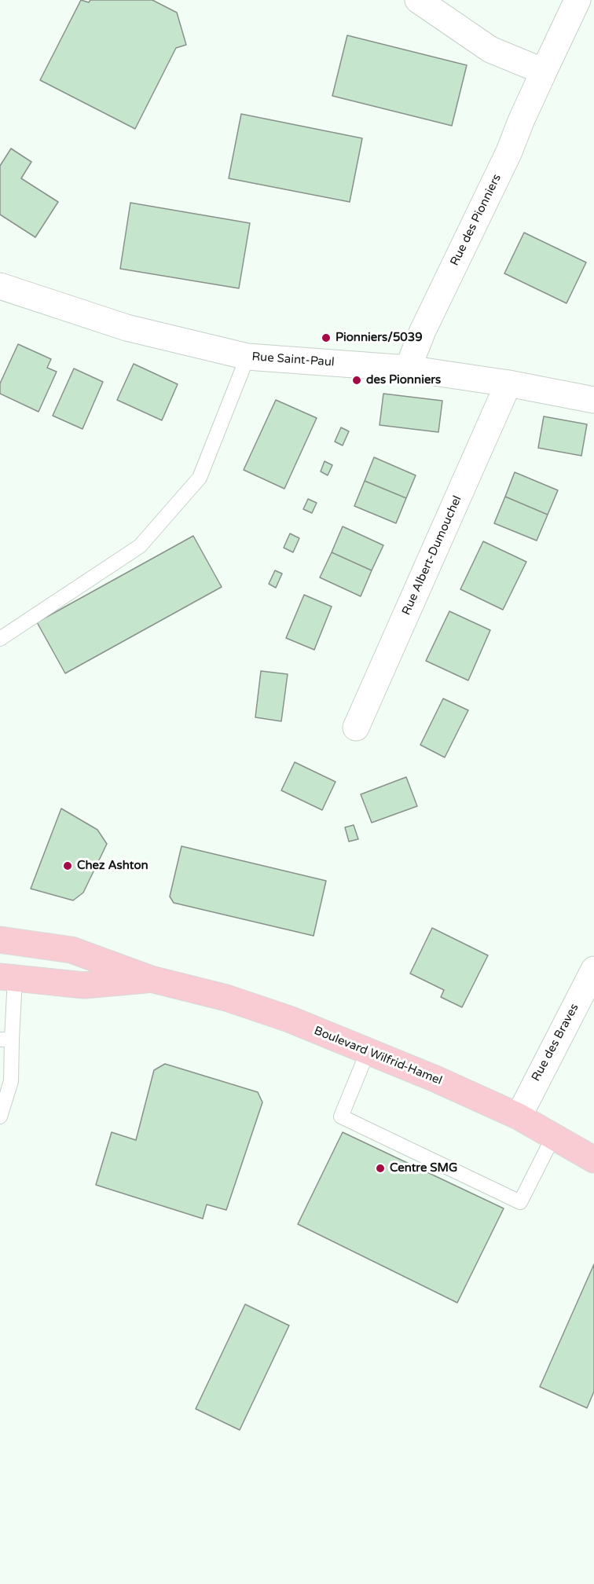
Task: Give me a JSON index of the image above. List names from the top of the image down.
{
  "streets": {
    "main road": ["Boulevard Wilfrid-Hamel"],
    "street": [
      "Rue des Pionniers",
      "Rue Saint-Paul",
      "Rue Albert-Dumouchel",
      "Rue des Braves"
    ]
  },
  "crossings": [
    ["Rue des Pionniers", "Rue Saint-Paul"],
    ["Rue Saint-Paul", "Rue Albert-Dumouchel"],
    ["Rue des Braves", "Boulevard Wilfrid-Hamel"]
  ],
  "places": [
    "Pionniers/5039",
    "des Pionniers",
    "Chez Ashton",
    "Centre SMG"
  ]
}
